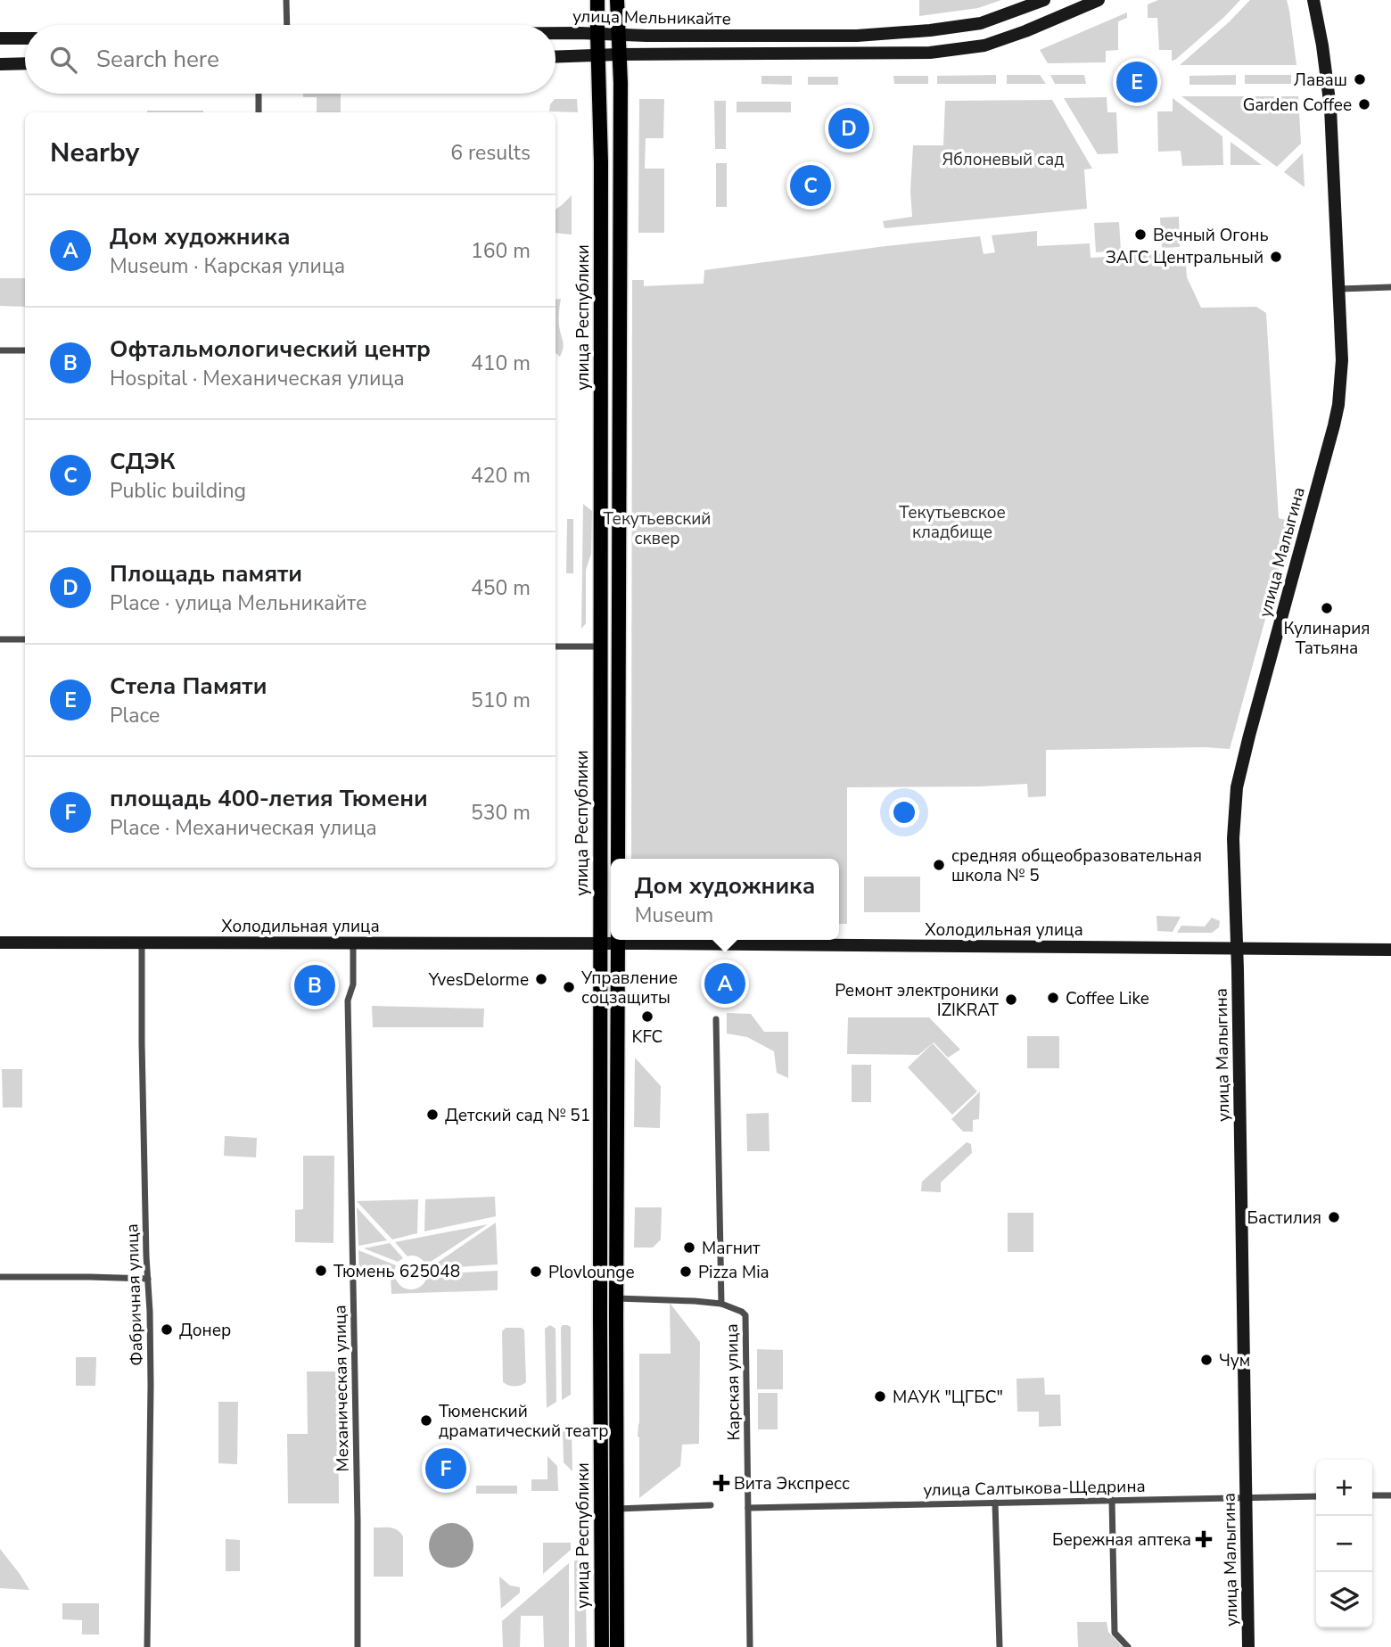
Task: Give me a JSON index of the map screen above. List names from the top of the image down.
{
  "streets": {
    "main road": ["улица Республики"],
    "street": [
      "улица Мельникайте",
      "улица Малыгина",
      "Холодильная улица",
      "Фабричная улица",
      "Карская улица",
      "Механическая улица",
      "улица Салтыкова-Щедрина"
    ]
  },
  "crossings": [
    ["улица Мельникайте", "улица Республики"],
    ["улица Республики", "Холодильная улица"],
    ["улица Малыгина", "Холодильная улица"],
    ["улица Малыгина", "улица Салтыкова-Щедрина"],
    ["Холодильная улица", "Фабричная улица"],
    ["Холодильная улица", "Механическая улица"],
    ["Карская улица", "улица Салтыкова-Щедрина"]
  ],
  "parks": ["Яблоневый сад", "Текутьевское кладбище", "Текутьевский сквер"],
  "places": {
    "other": [
      "Лаваш",
      "Garden Coffee",
      "Вечный Огонь",
      "ЗАГС Центральный",
      "Кулинария Татьяна",
      "средняя общеобразовательная школа № 5",
      "YvesDelorme",
      "Управление соцзащиты",
      "Coffee Like",
      "Ремонт электроники IZIKRAT",
      "KFC",
      "Детский сад № 51",
      "Бастилия",
      "Магнит",
      "Тюмень 625048",
      "Plovlounge",
      "Pizza Mia",
      "Донер",
      "Чум",
      "МАУК \"ЦГБС\"",
      "Тюменский драматический театр"
    ],
    "health": ["Вита Экспресс", "Бережная аптека"]
  },
  "page": {
    "search": "Search here",
    "pins": [
      "E",
      "D",
      "C",
      "A",
      "B",
      "F"
    ],
    "heading": ["Nearby", "6 results"],
    "list": [
      {
        "mark": "A",
        "name": "Дом художника",
        "note": "Museum · Карская улица",
        "value": "160 m"
      },
      {
        "mark": "B",
        "name": "Офтальмологический центр",
        "note": "Hospital · Механическая улица",
        "value": "410 m"
      },
      {
        "mark": "C",
        "name": "СДЭК",
        "note": "Public building",
        "value": "420 m"
      },
      {
        "mark": "D",
        "name": "Площадь памяти",
        "note": "Place · улица Мельникайте",
        "value": "450 m"
      },
      {
        "mark": "E",
        "name": "Стела Памяти",
        "note": "Place",
        "value": "510 m"
      },
      {
        "mark": "F",
        "name": "площадь 400-летия Тюмени",
        "note": "Place · Механическая улица",
        "value": "530 m"
      }
    ],
    "popup": ["Дом художника", "Museum"],
    "map_buttons": ["+", "−"]
  }
}
